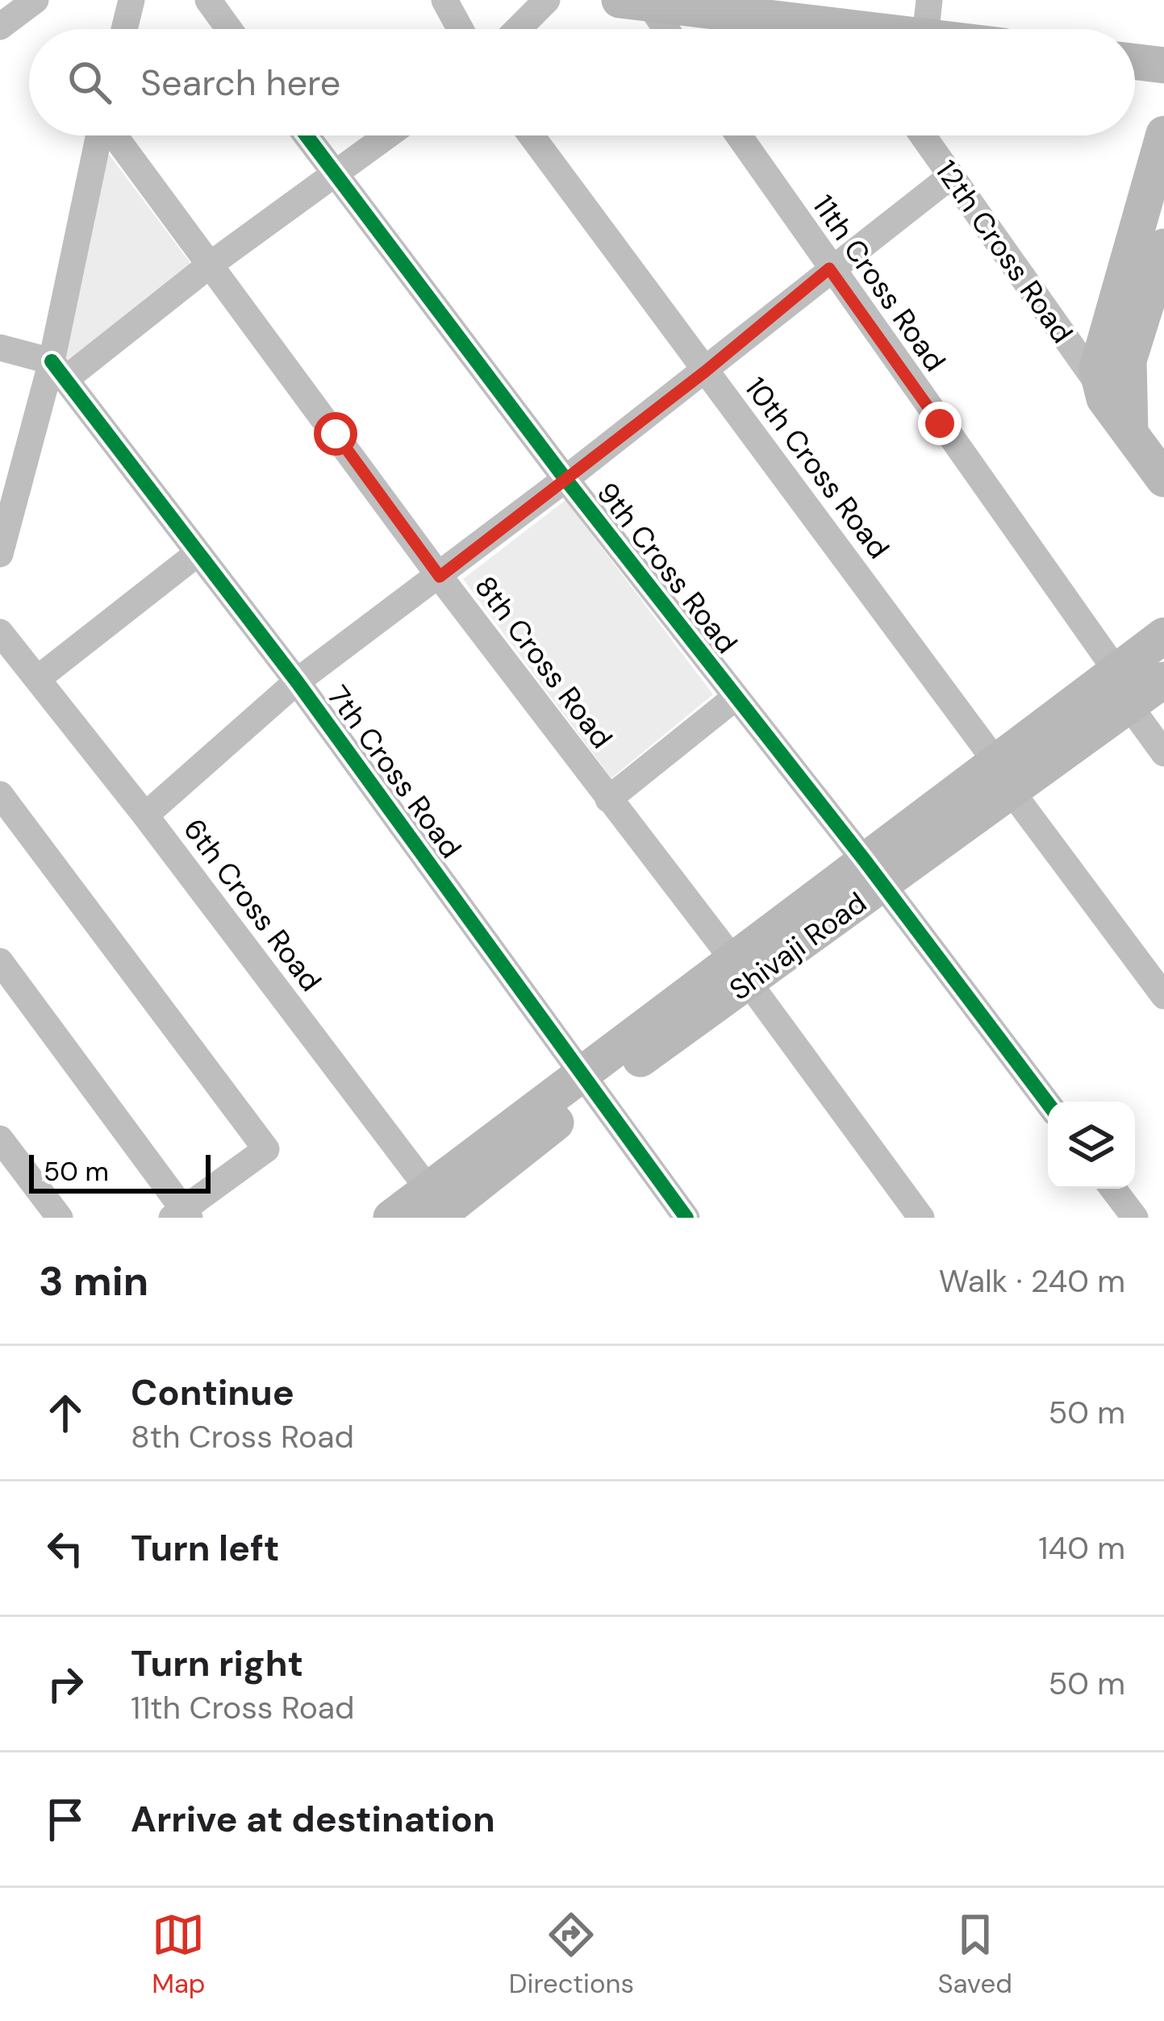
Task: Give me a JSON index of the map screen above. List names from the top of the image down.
{
  "streets": {
    "street": [
      "12th Cross Road",
      "11th Cross Road",
      "10th Cross Road",
      "9th Cross Road",
      "8th Cross Road",
      "7th Cross Road",
      "6th Cross Road",
      "Shivaji Road"
    ]
  },
  "crossings": [
    ["10th Cross Road", "Shivaji Road"],
    ["9th Cross Road", "Shivaji Road"],
    ["8th Cross Road", "Shivaji Road"],
    ["7th Cross Road", "Shivaji Road"],
    ["6th Cross Road", "Shivaji Road"]
  ],
  "scale_bar": "50 m",
  "page": {
    "search": "Search here",
    "scale": "50 m",
    "heading": ["3 min", "Walk · 240 m"],
    "list": [
      ["Continue", "8th Cross Road", "50 m"],
      ["Turn left", "140 m"],
      ["Turn right", "11th Cross Road", "50 m"],
      "Arrive at destination"
    ],
    "nav": ["Map", "Directions", "Saved"]
  }
}
